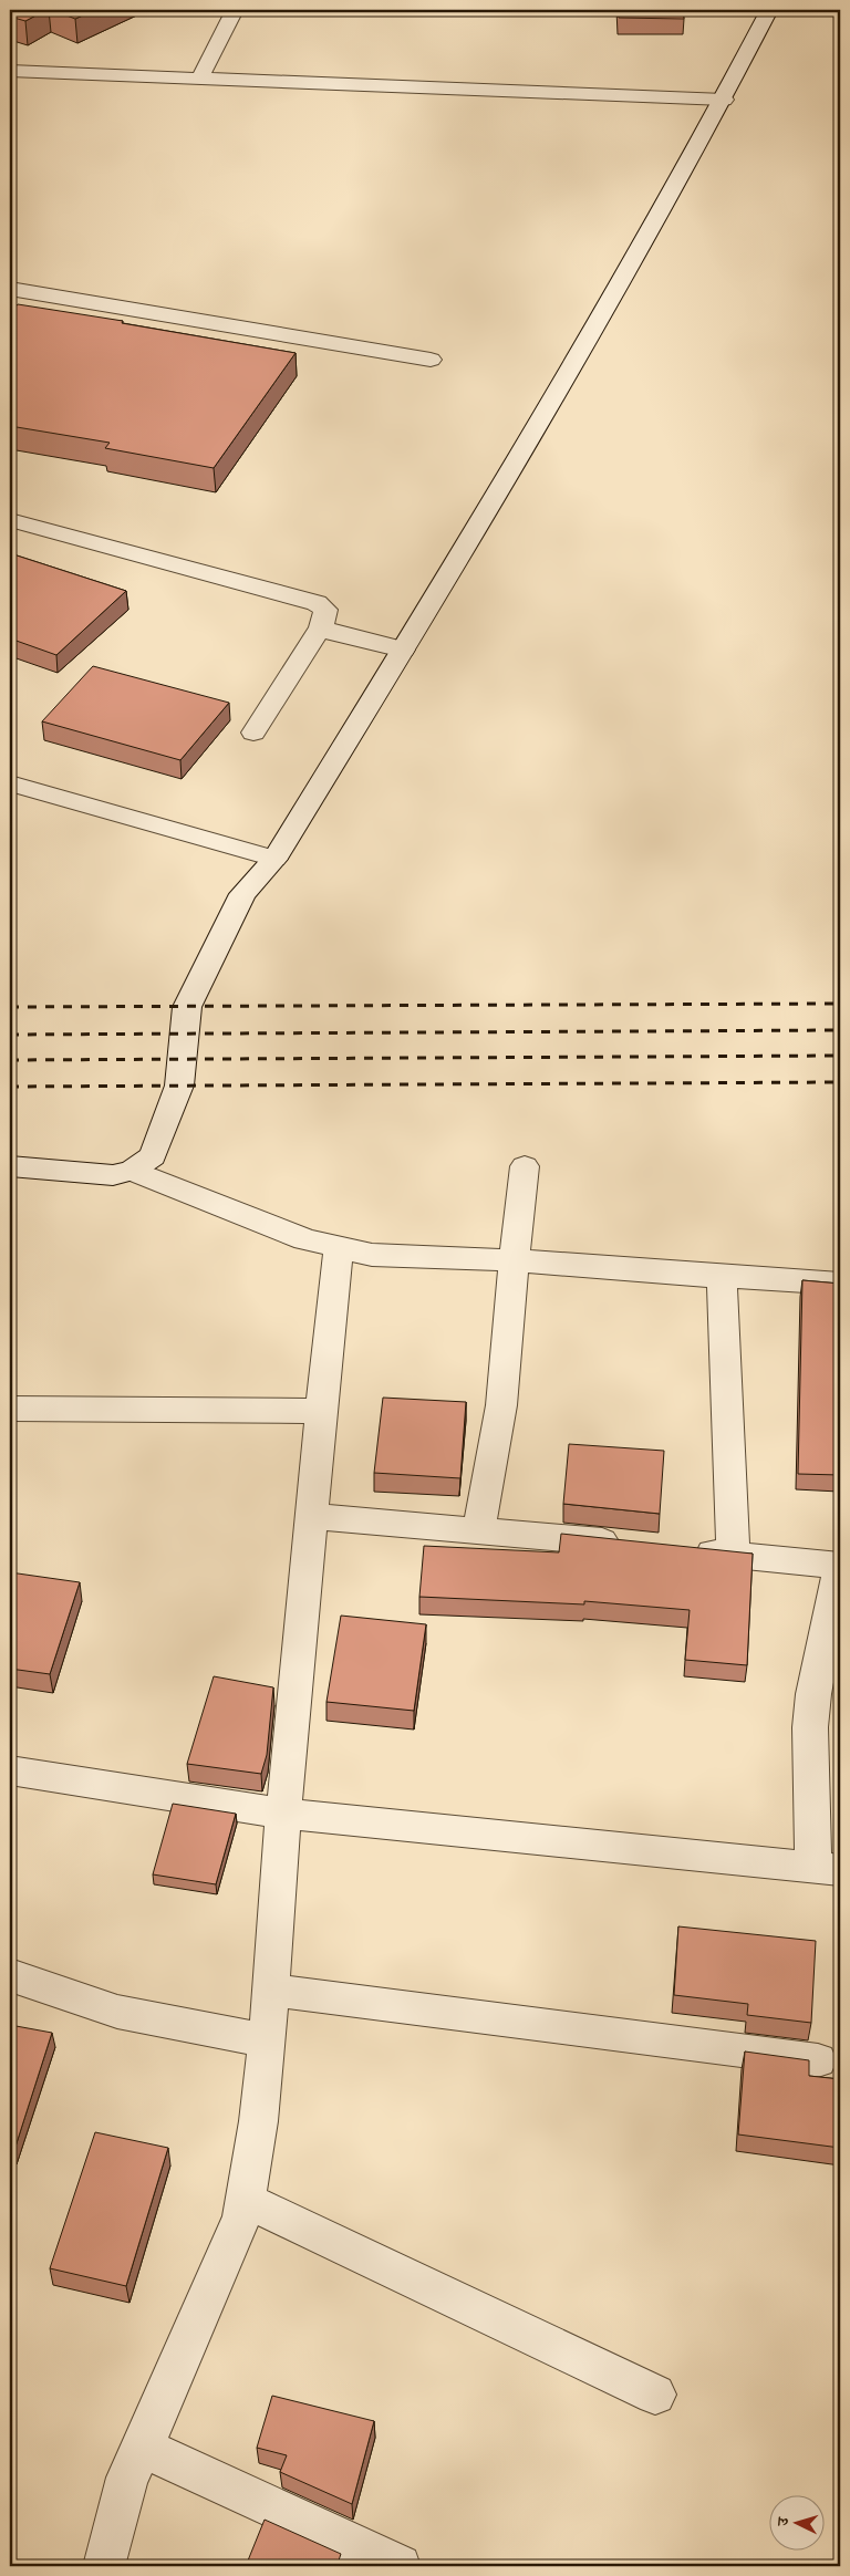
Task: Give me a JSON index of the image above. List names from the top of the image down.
{
  "north": "left"
}
